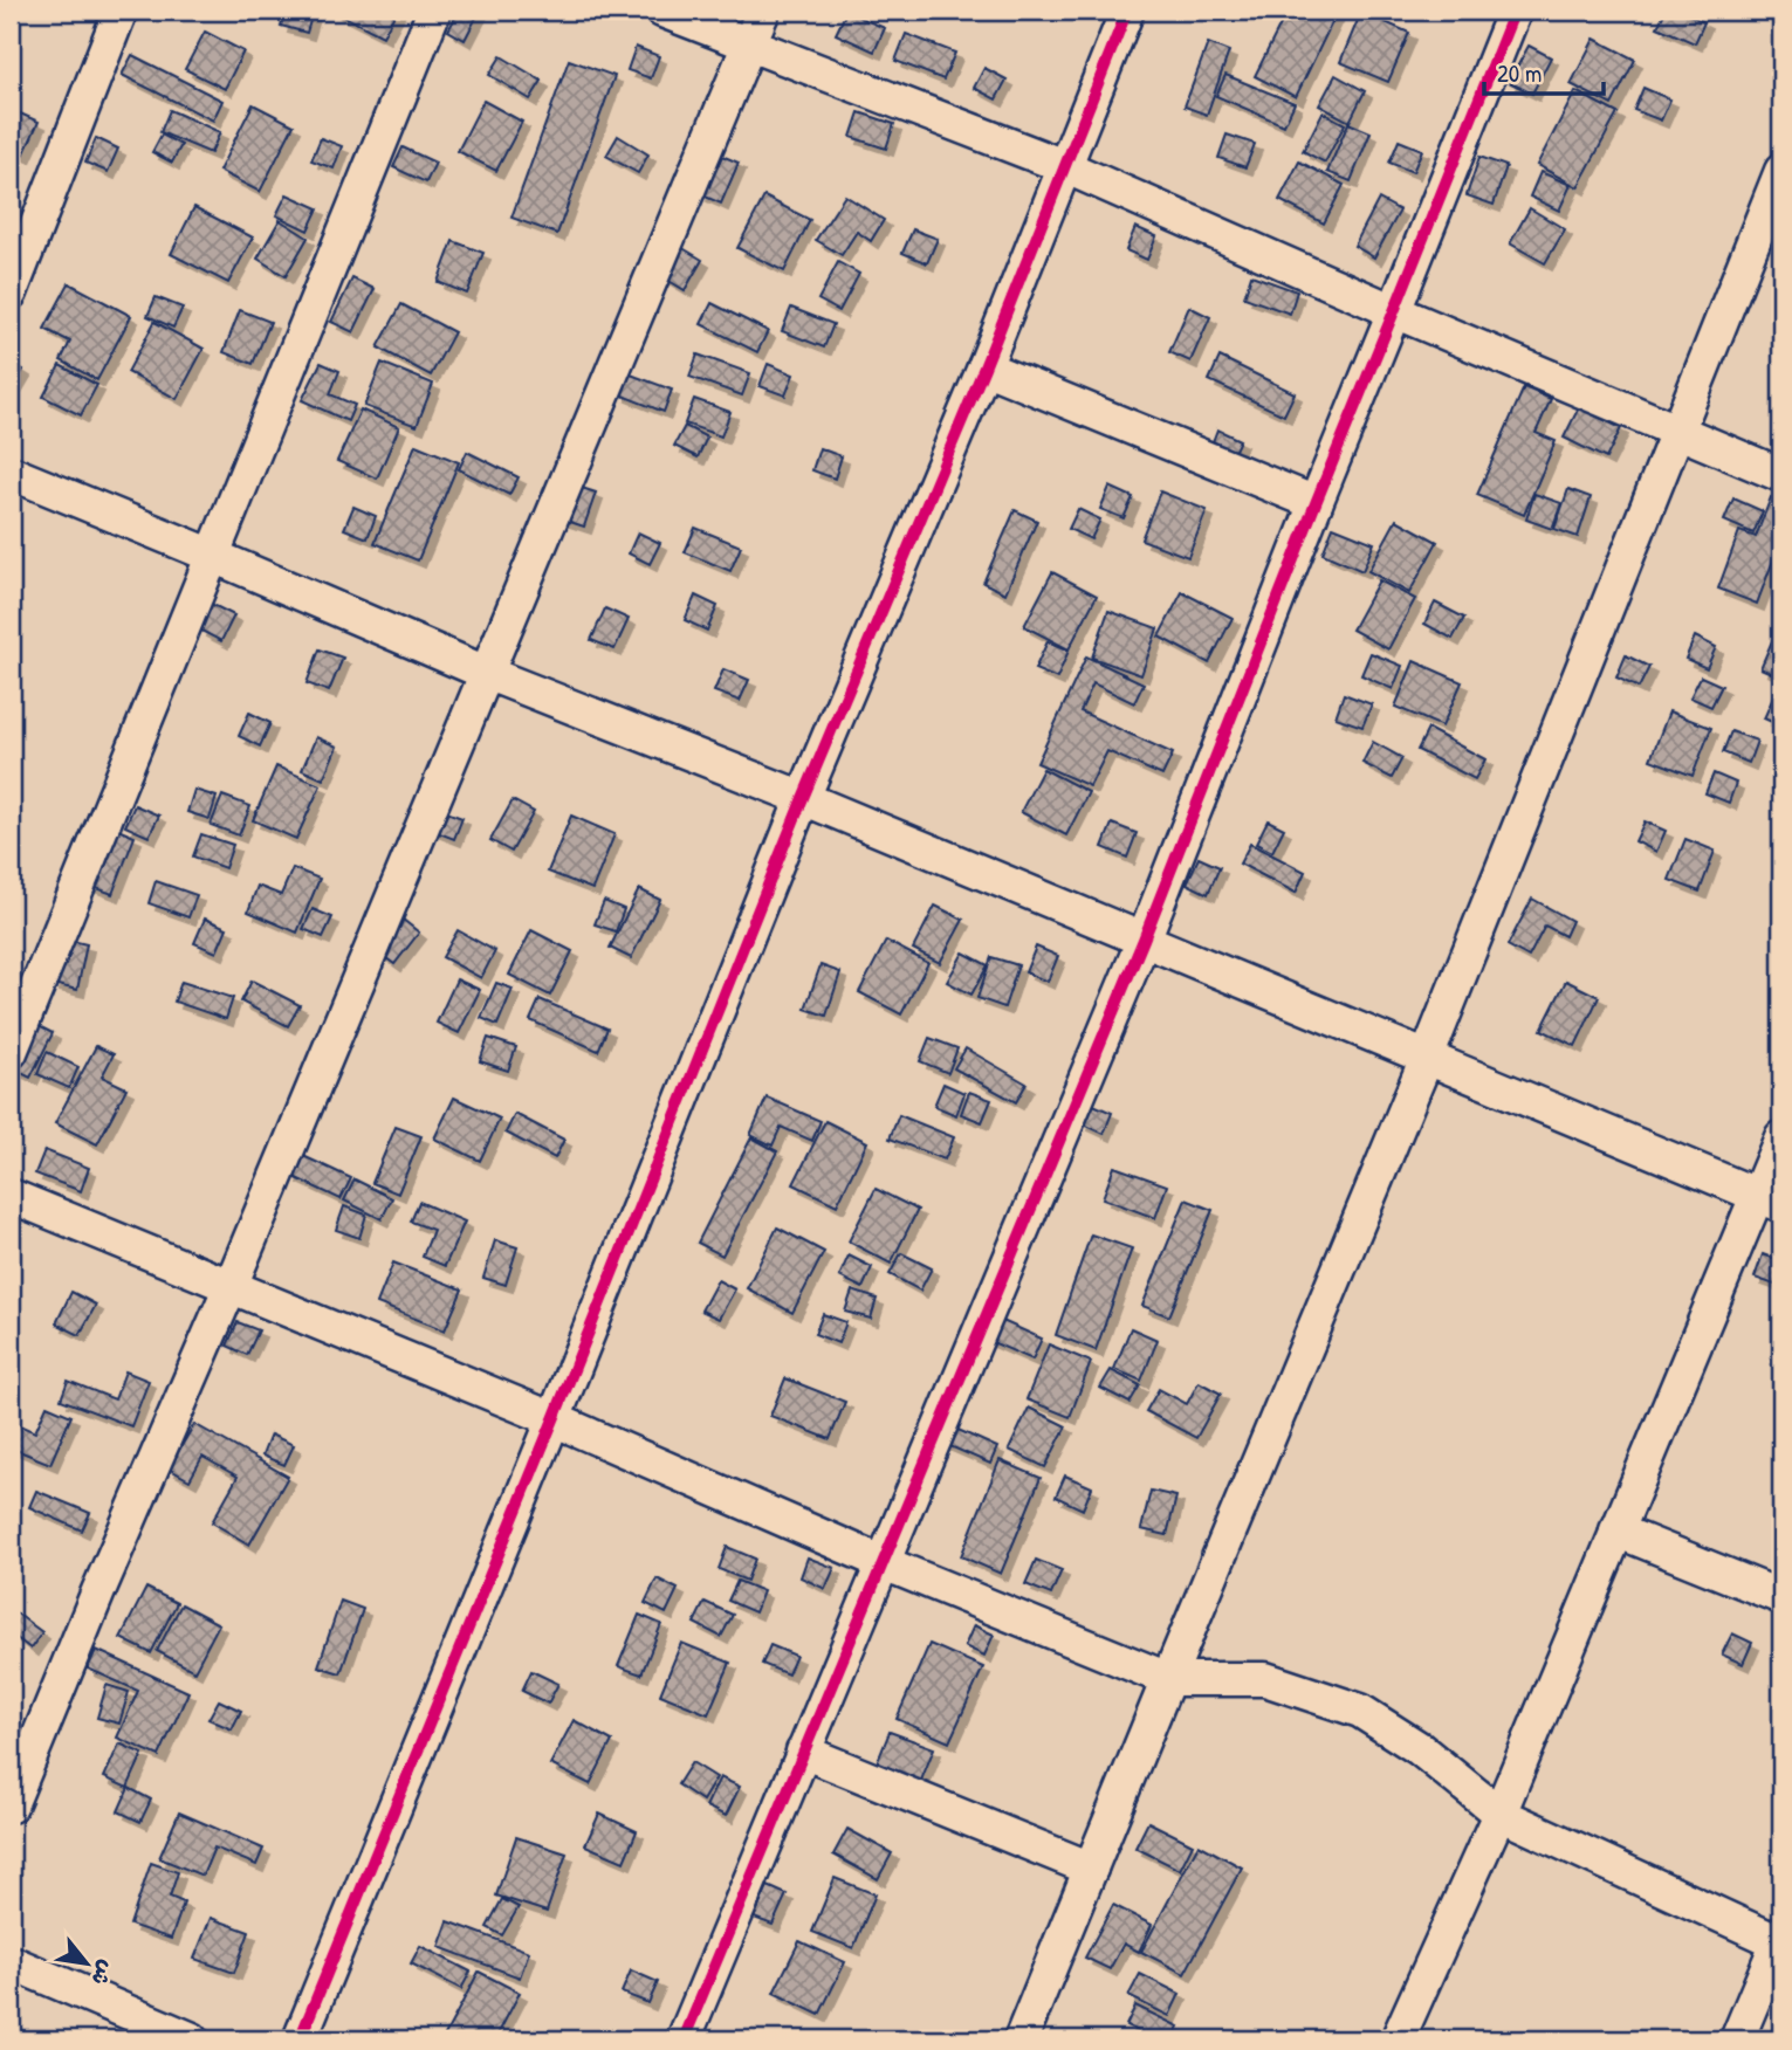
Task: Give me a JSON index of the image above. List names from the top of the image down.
{
  "scale_bar": "20 m",
  "north": "bottom right"
}
